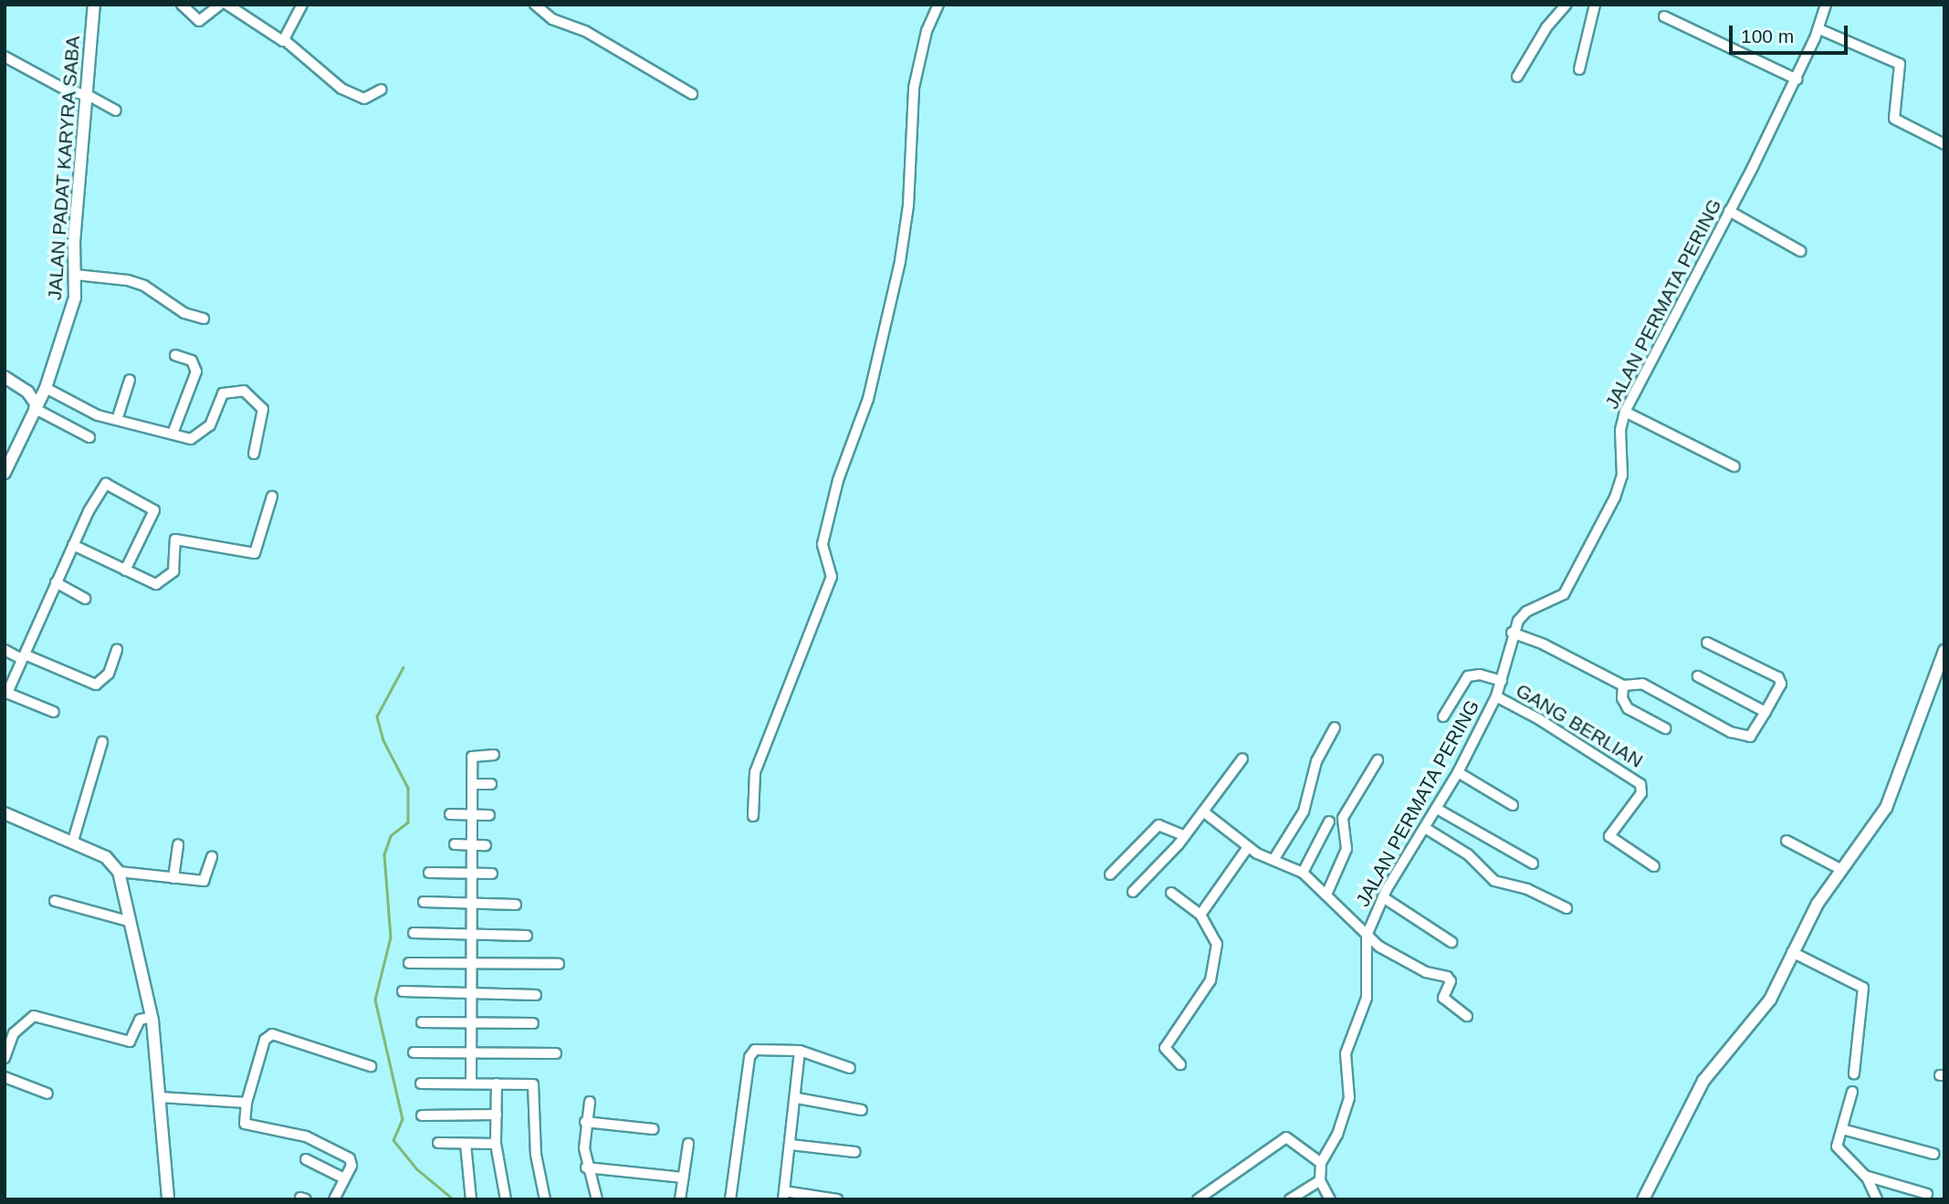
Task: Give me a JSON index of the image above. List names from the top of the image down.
{
  "streets": {
    "street": ["JALAN PADAT KARYRA SABA", "JALAN PERMATA PERING", "GANG BERLIAN"]
  },
  "crossings": [
    ["JALAN PERMATA PERING", "GANG BERLIAN"]
  ],
  "scale_bar": "100 m"
}
